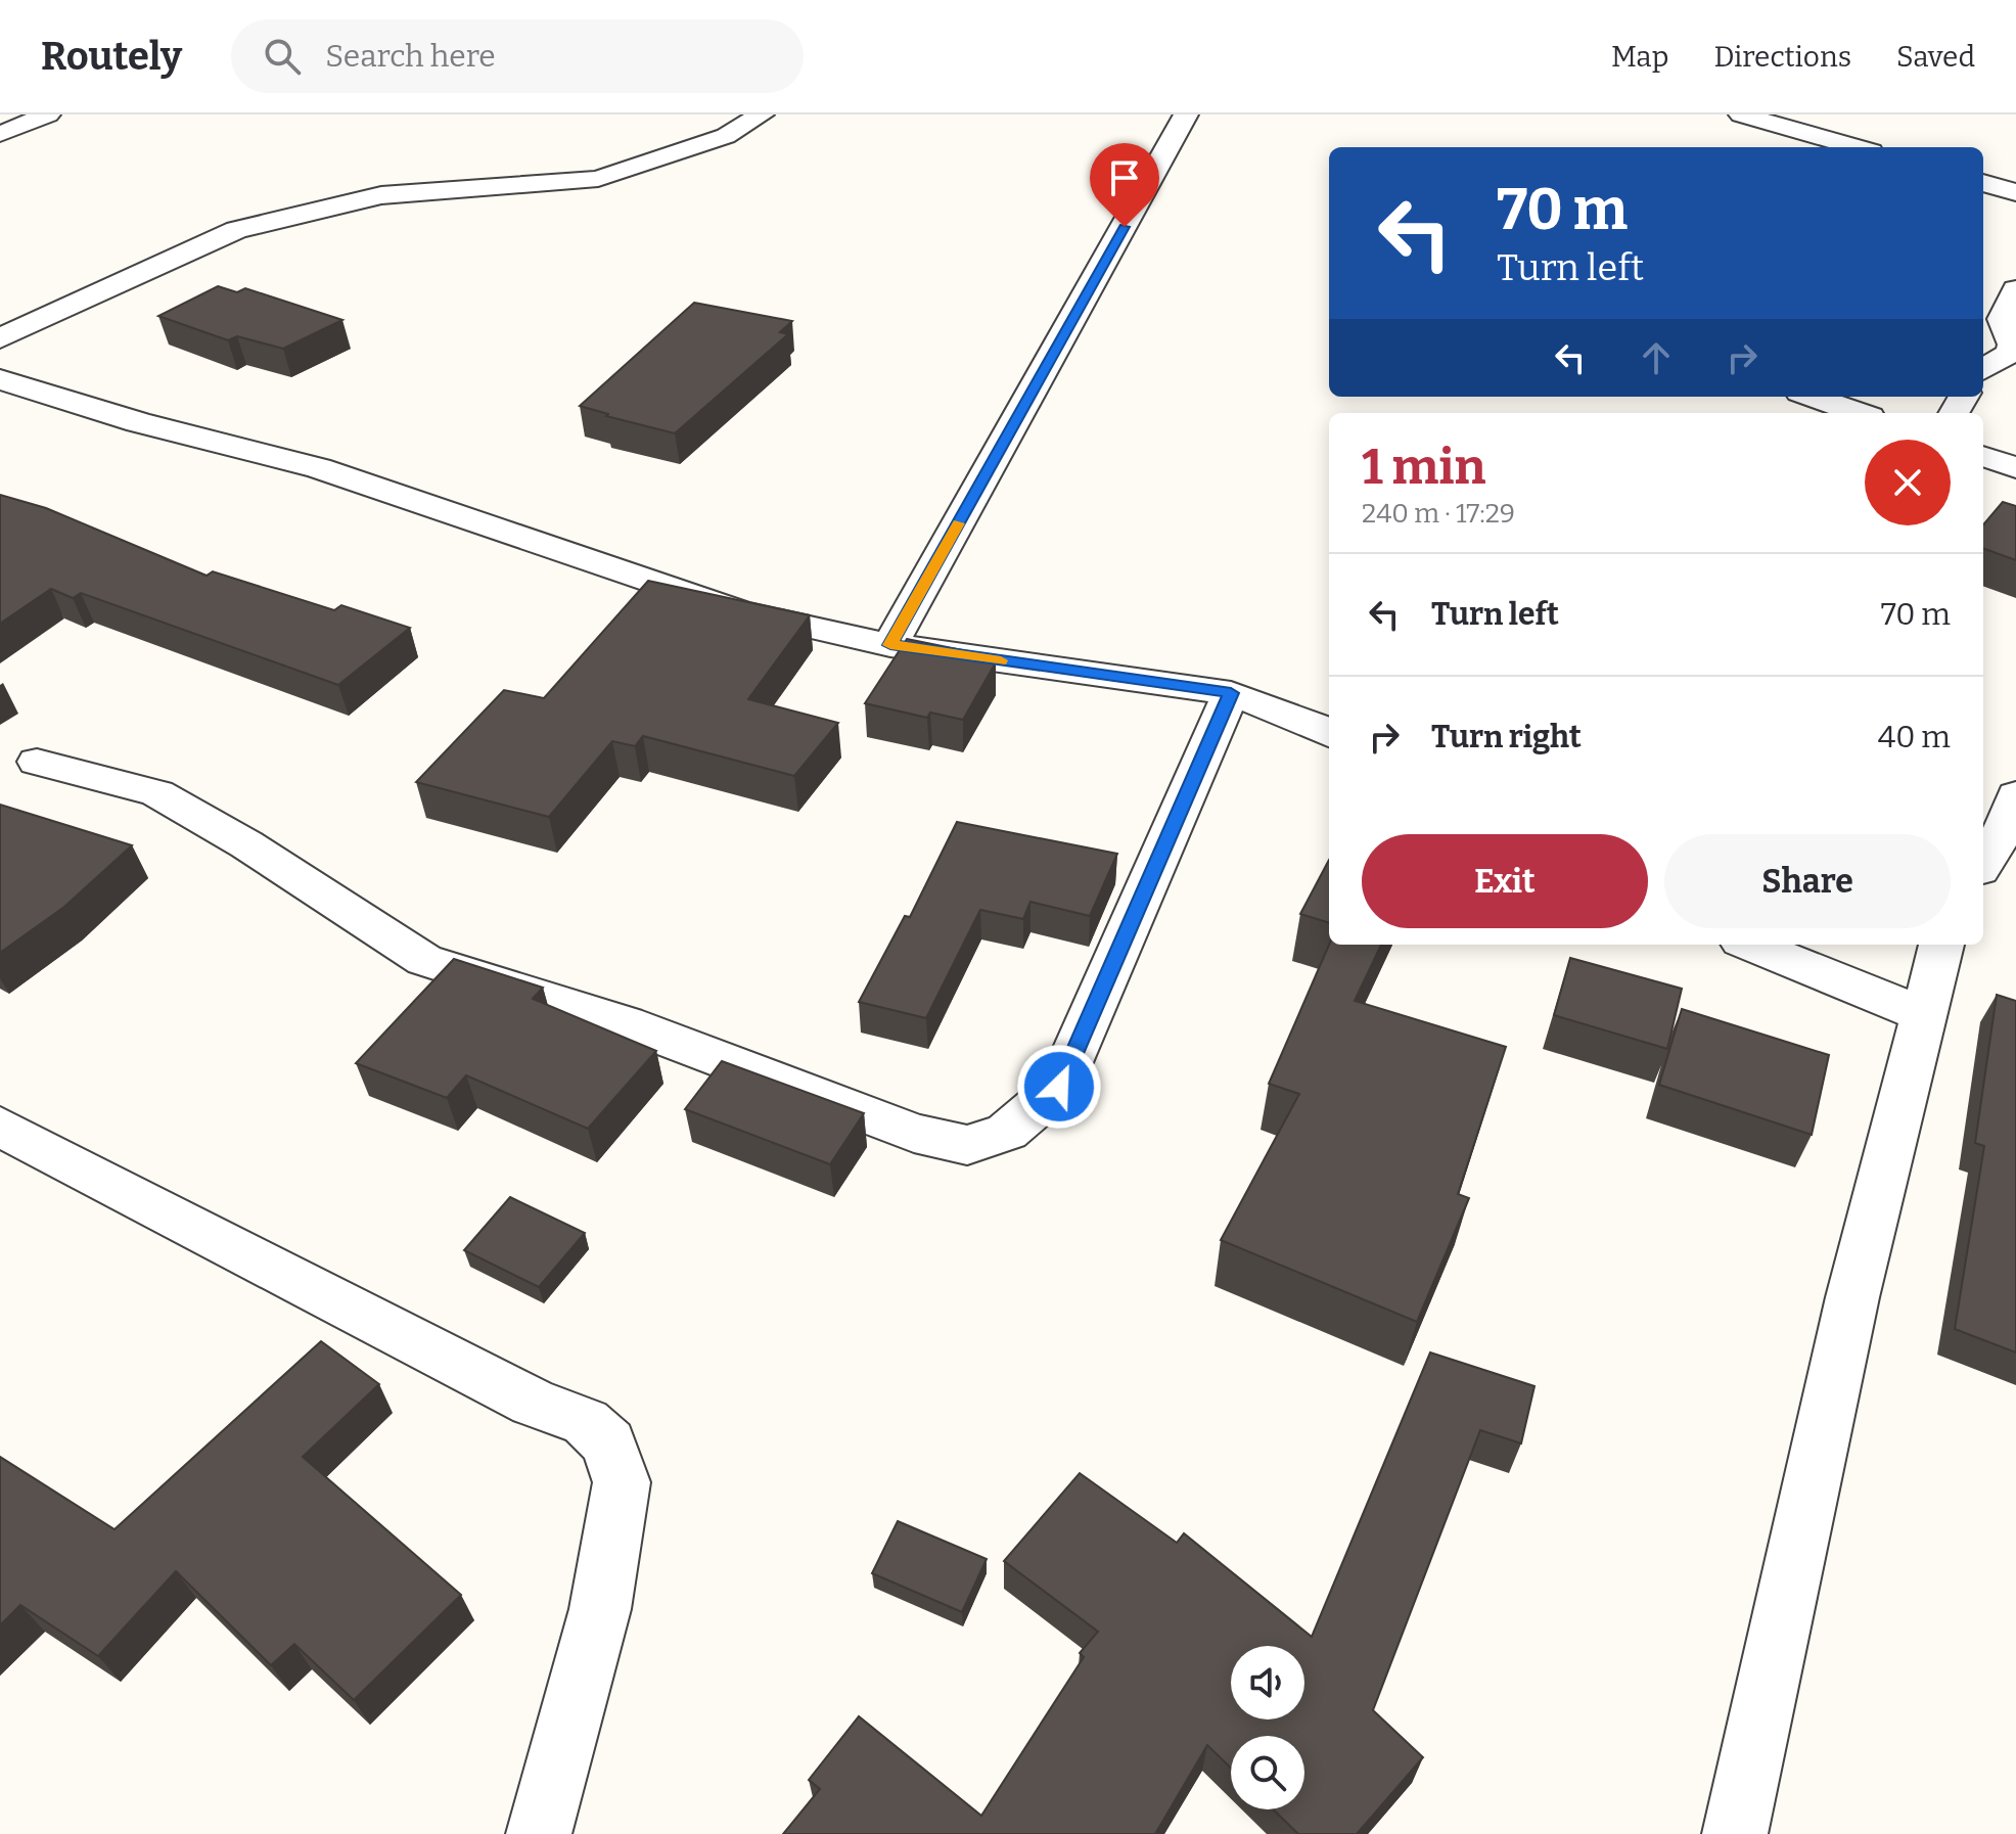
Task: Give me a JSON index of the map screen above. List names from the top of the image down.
{
  "page": {
    "header": "Routely",
    "search": "Search here",
    "nav": ["Map", "Directions", "Saved"],
    "turn": ["70 m", "Turn left"],
    "heading": ["1 min", "240 m · 17:29"],
    "list": [
      {
        "name": "Turn left",
        "value": "70 m"
      },
      {
        "name": "Turn right",
        "value": "40 m"
      }
    ],
    "buttons": ["Exit", "Share"]
  }
}
